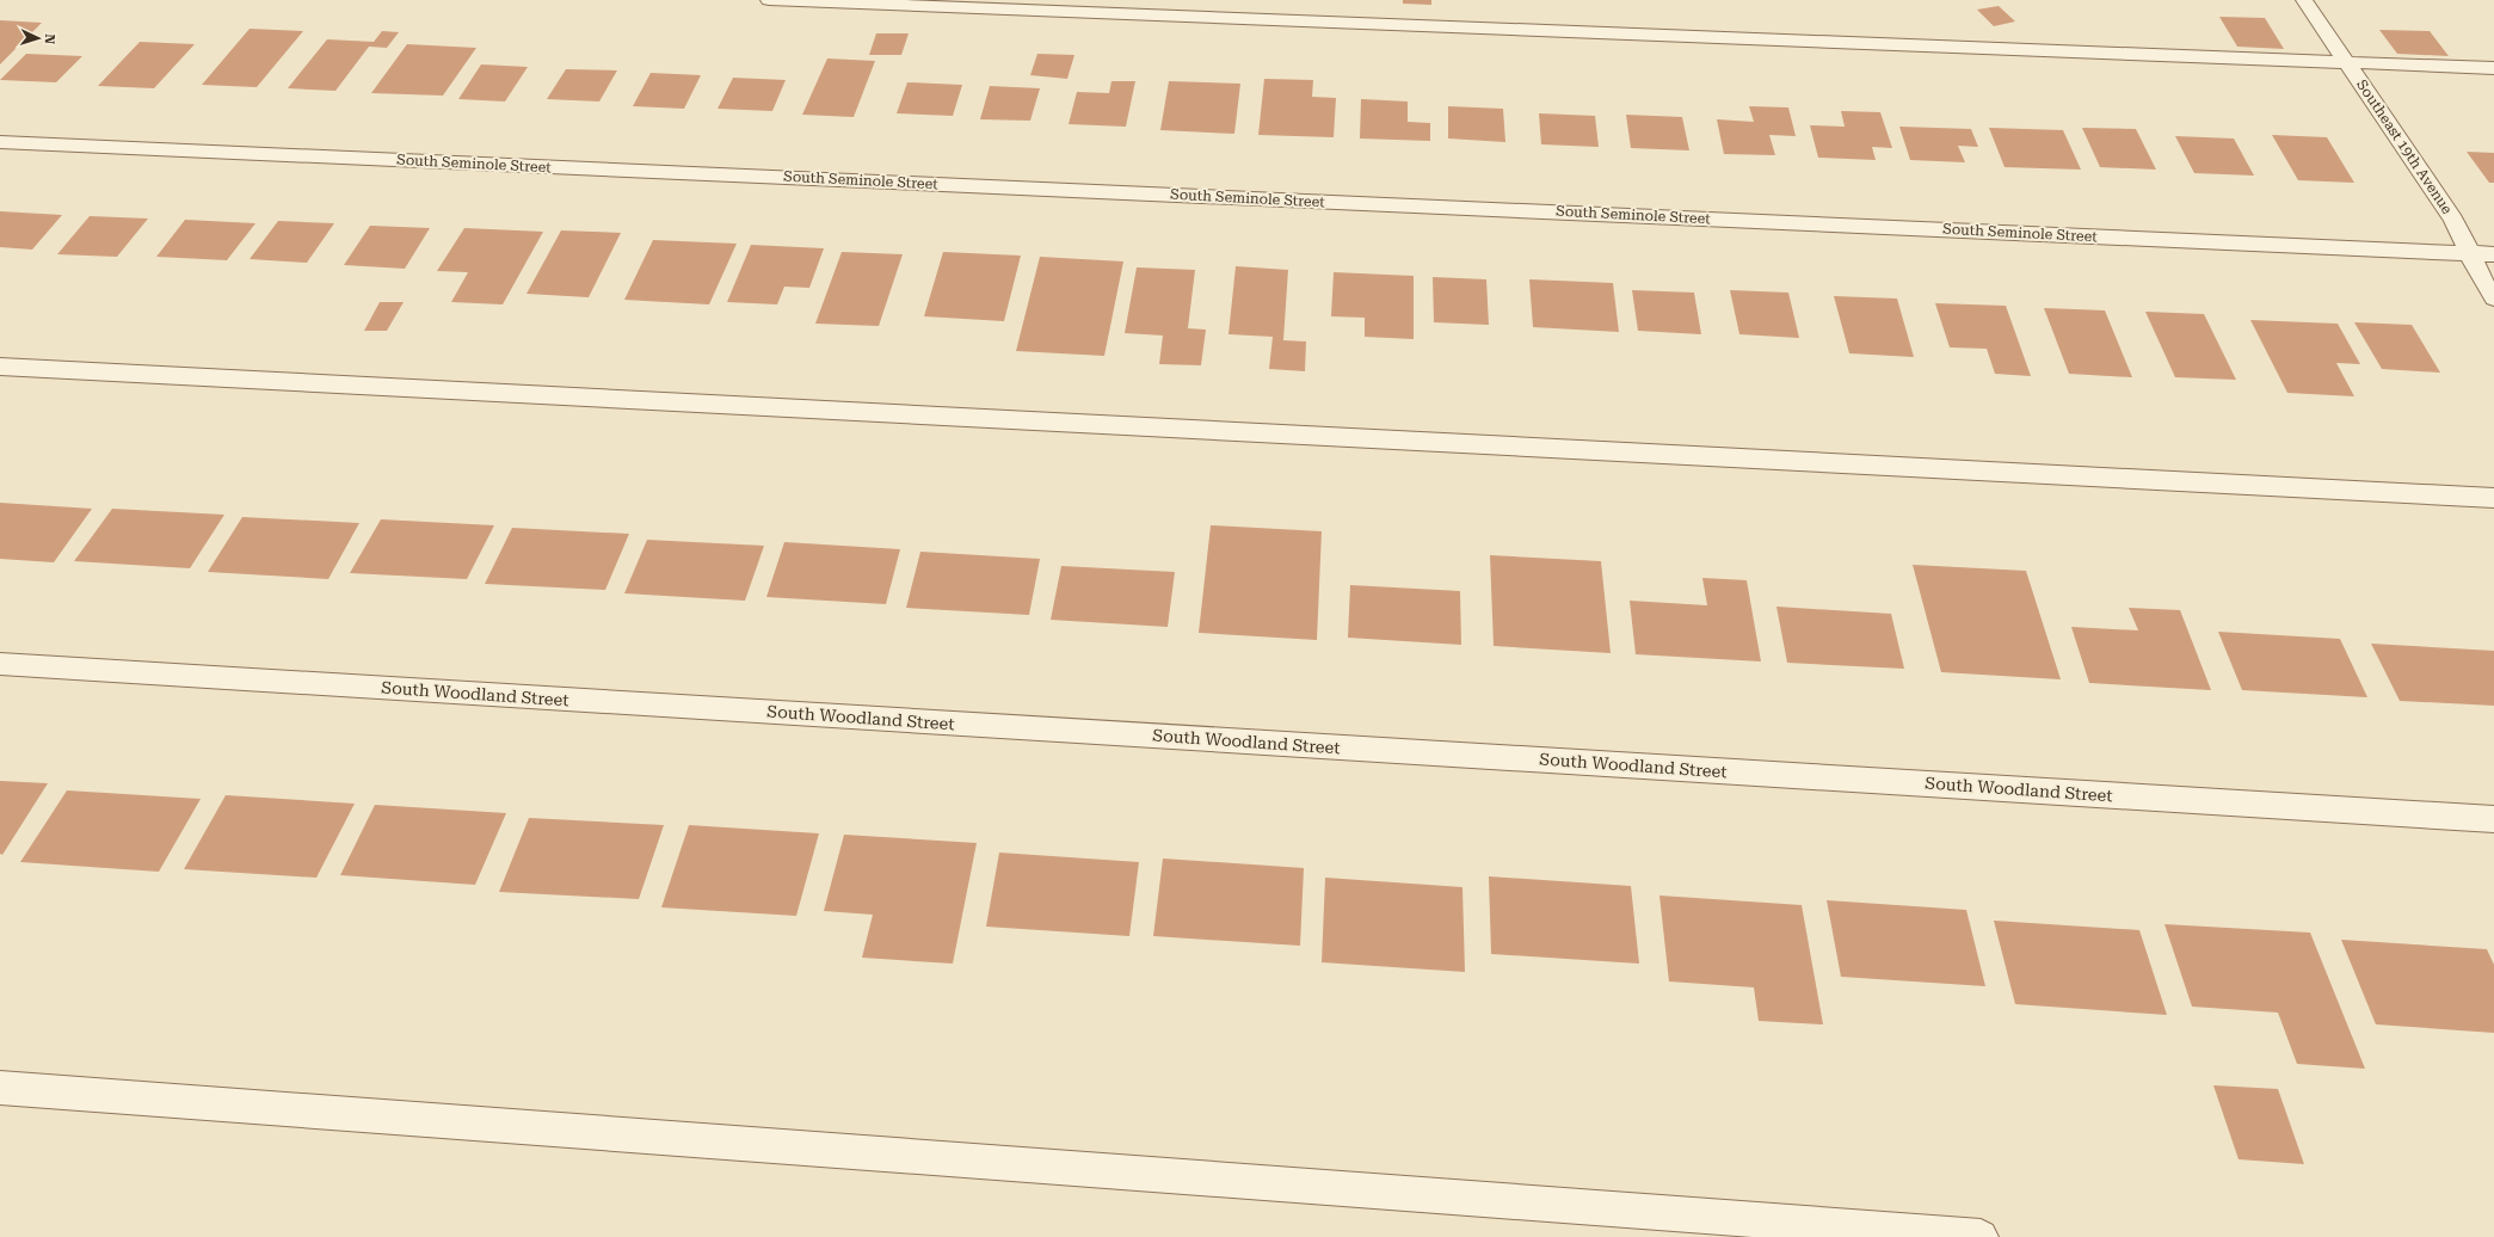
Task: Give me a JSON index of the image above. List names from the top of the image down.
{
  "streets": {
    "street": ["Southeast 19th Avenue", "South Seminole Street", "South Woodland Street"]
  },
  "crossings": [
    ["Southeast 19th Avenue", "South Seminole Street"]
  ],
  "north": "right"
}
